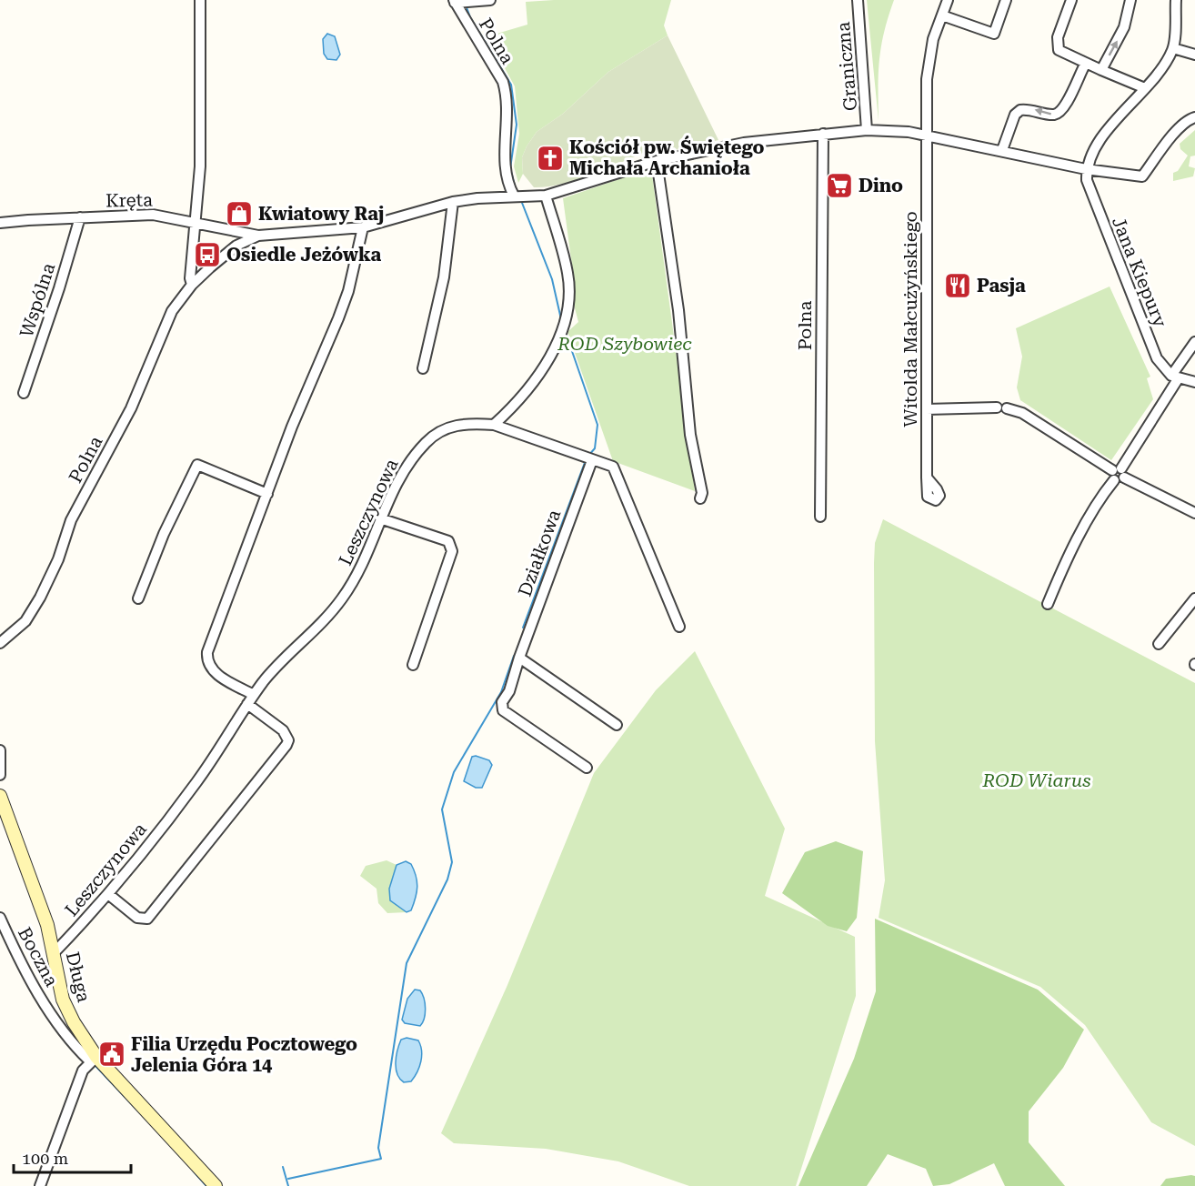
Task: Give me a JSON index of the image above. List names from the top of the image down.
{
  "streets": {
    "street": [
      "Polna",
      "Graniczna",
      "Kręta",
      "Jana Kiepury",
      "Wspólna",
      "Witolda Małcużyńskiego",
      "Leszczynowa",
      "Działkowa",
      "Boczna",
      "Długa"
    ]
  },
  "crossings": [
    ["Polna", "Graniczna"],
    ["Polna", "Kręta"],
    ["Polna", "Witolda Małcużyńskiego"],
    ["Kręta", "Wspólna"],
    ["Leszczynowa", "Długa"],
    ["Boczna", "Długa"]
  ],
  "parks": ["ROD Szybowiec", "ROD Wiarus"],
  "places": {
    "church": ["Kościół pw. Świętego Michała Archanioła"],
    "supermarket": ["Dino"],
    "shop": ["Kwiatowy Raj"],
    "bus stop": ["Osiedle Jeżówka"],
    "restaurant": ["Pasja"],
    "public building": ["Filia Urzędu Pocztowego Jelenia Góra 14"]
  },
  "scale_bar": "100 m"
}
